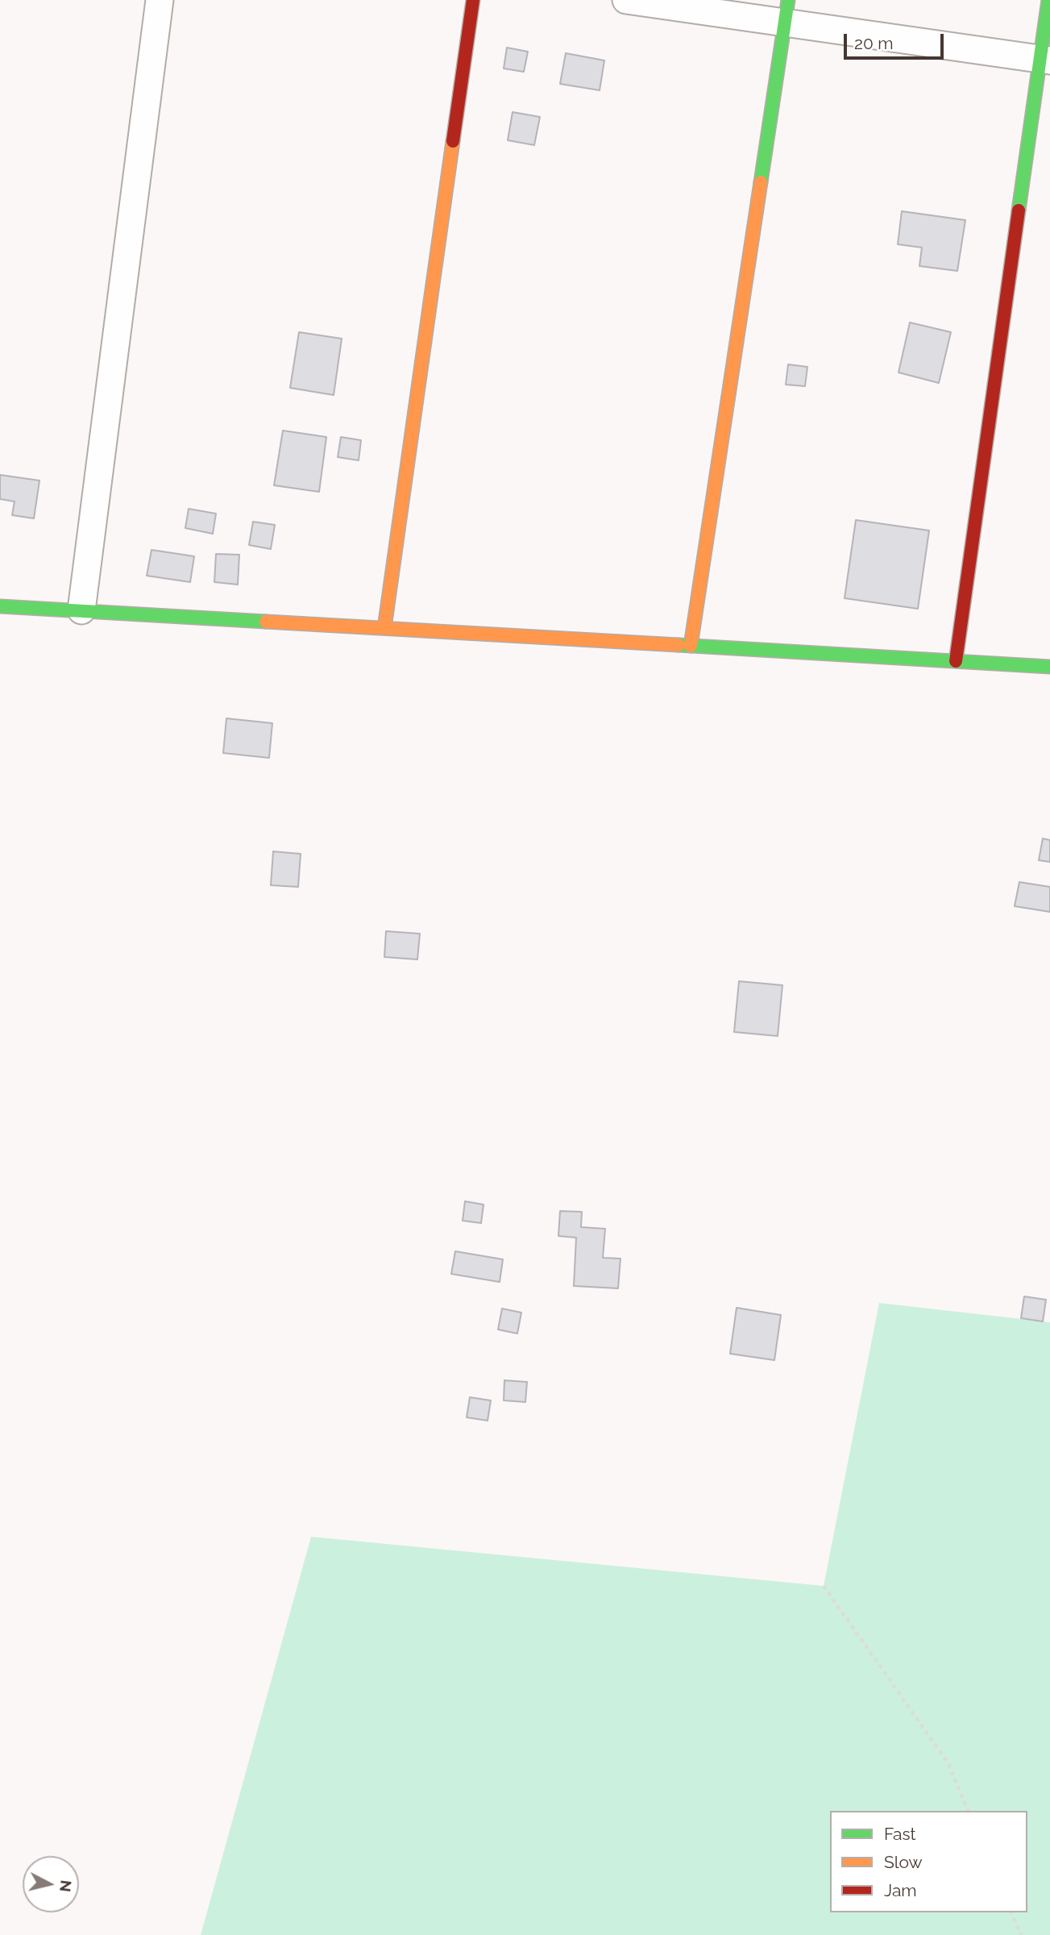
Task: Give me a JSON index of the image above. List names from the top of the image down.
{
  "legend": ["Fast", "Slow", "Jam"],
  "scale_bar": "20 m",
  "north": "right"
}
